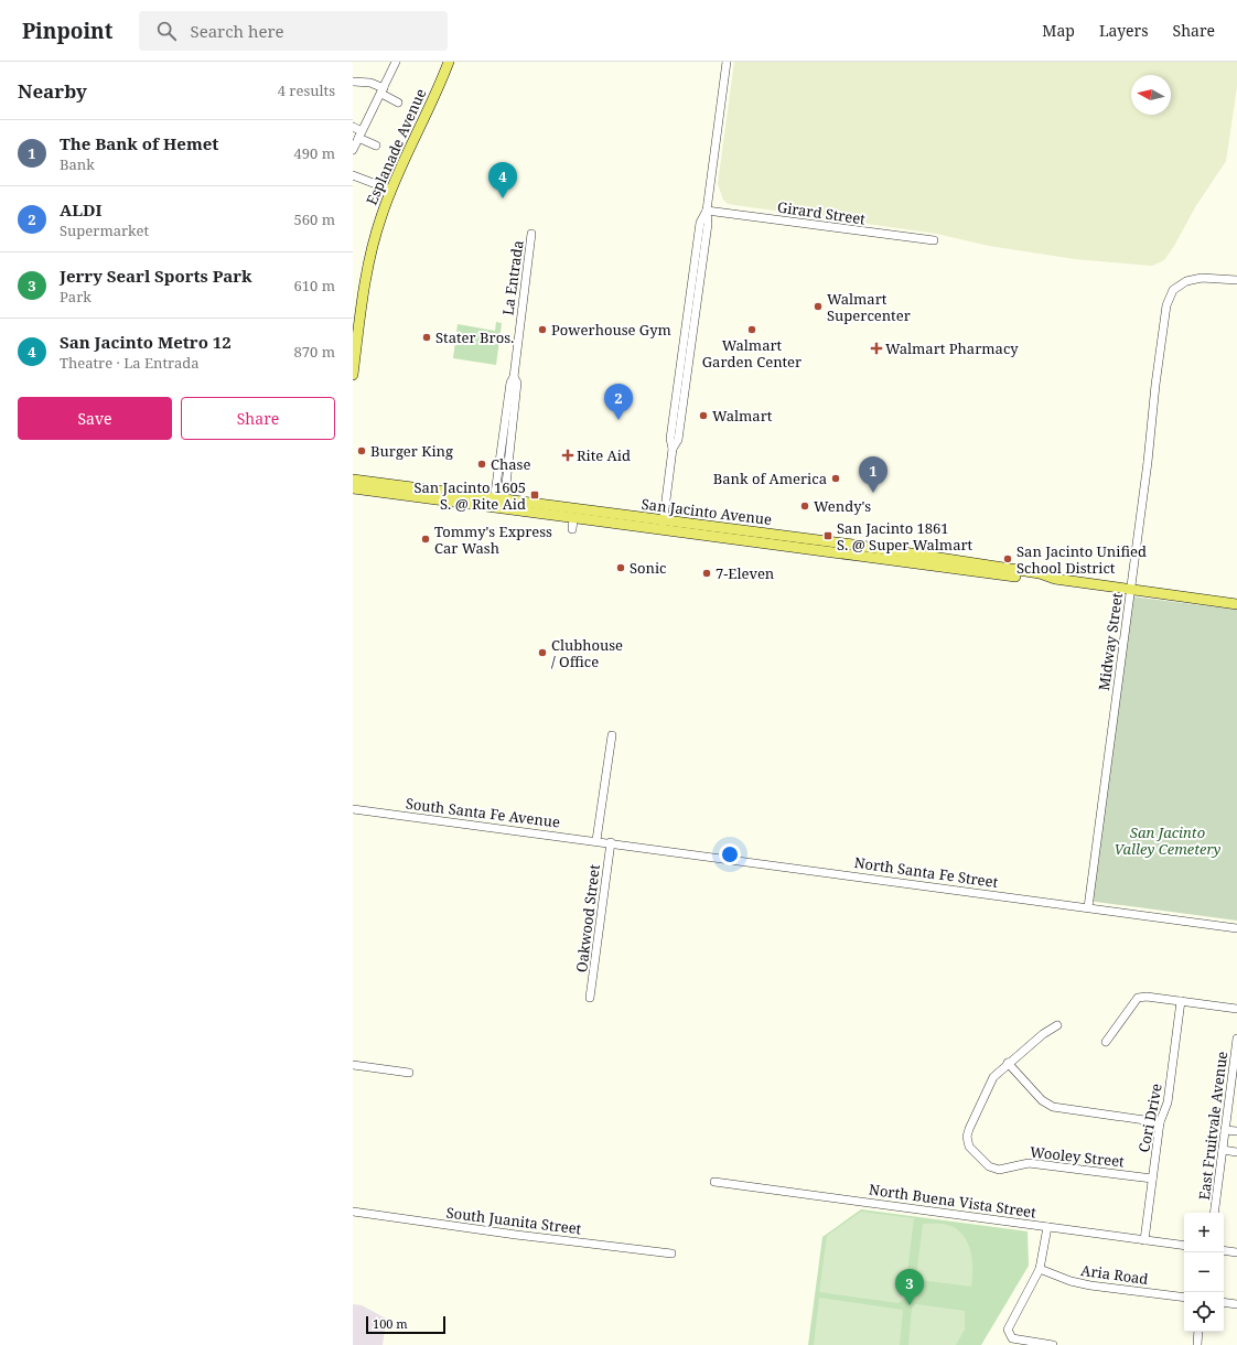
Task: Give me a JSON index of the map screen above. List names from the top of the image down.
{
  "streets": {
    "main road": ["Esplanade Avenue", "San Jacinto Avenue"],
    "street": [
      "Girard Street",
      "La Entrada",
      "Midway Street",
      "South Santa Fe Avenue",
      "North Santa Fe Street",
      "Oakwood Street",
      "Cori Drive",
      "East Fruitvale Avenue",
      "Wooley Street",
      "North Buena Vista Street",
      "South Juanita Street",
      "Aria Road"
    ]
  },
  "crossings": [
    ["La Entrada", "San Jacinto Avenue"],
    ["San Jacinto Avenue", "Midway Street"],
    ["Midway Street", "North Santa Fe Street"],
    ["South Santa Fe Avenue", "North Santa Fe Street"],
    ["South Santa Fe Avenue", "Oakwood Street"],
    ["North Santa Fe Street", "Oakwood Street"],
    ["Cori Drive", "Wooley Street"],
    ["Cori Drive", "North Buena Vista Street"]
  ],
  "parks": ["San Jacinto Valley Cemetery"],
  "places": {
    "other": [
      "Walmart Supercenter",
      "Powerhouse Gym",
      "Walmart Garden Center",
      "Stater Bros.",
      "Walmart",
      "Burger King",
      "Chase",
      "Bank of America",
      "Wendy's",
      "Tommy's Express Car Wash",
      "San Jacinto Unified School District",
      "Sonic",
      "7-Eleven",
      "Clubhouse / Office"
    ],
    "health": ["Walmart Pharmacy", "Rite Aid"],
    "transit": ["San Jacinto 1605 S. @ Rite Aid", "San Jacinto 1861 S. @ Super Walmart"]
  },
  "scale_bar": "100 m",
  "north": "left",
  "page": {
    "header": "Pinpoint",
    "search": "Search here",
    "nav": ["Map", "Layers", "Share"],
    "heading": ["Nearby", "4 results"],
    "list": [
      {
        "mark": "1",
        "name": "The Bank of Hemet",
        "note": "Bank",
        "value": "490 m"
      },
      {
        "mark": "2",
        "name": "ALDI",
        "note": "Supermarket",
        "value": "560 m"
      },
      {
        "mark": "3",
        "name": "Jerry Searl Sports Park",
        "note": "Park",
        "value": "610 m"
      },
      {
        "mark": "4",
        "name": "San Jacinto Metro 12",
        "note": "Theatre · La Entrada",
        "value": "870 m"
      }
    ],
    "pins": [
      "4",
      "2",
      "1",
      "3"
    ],
    "buttons": ["Save", "Share"],
    "map_buttons": ["+", "−"],
    "scale": "100 m"
  }
}
